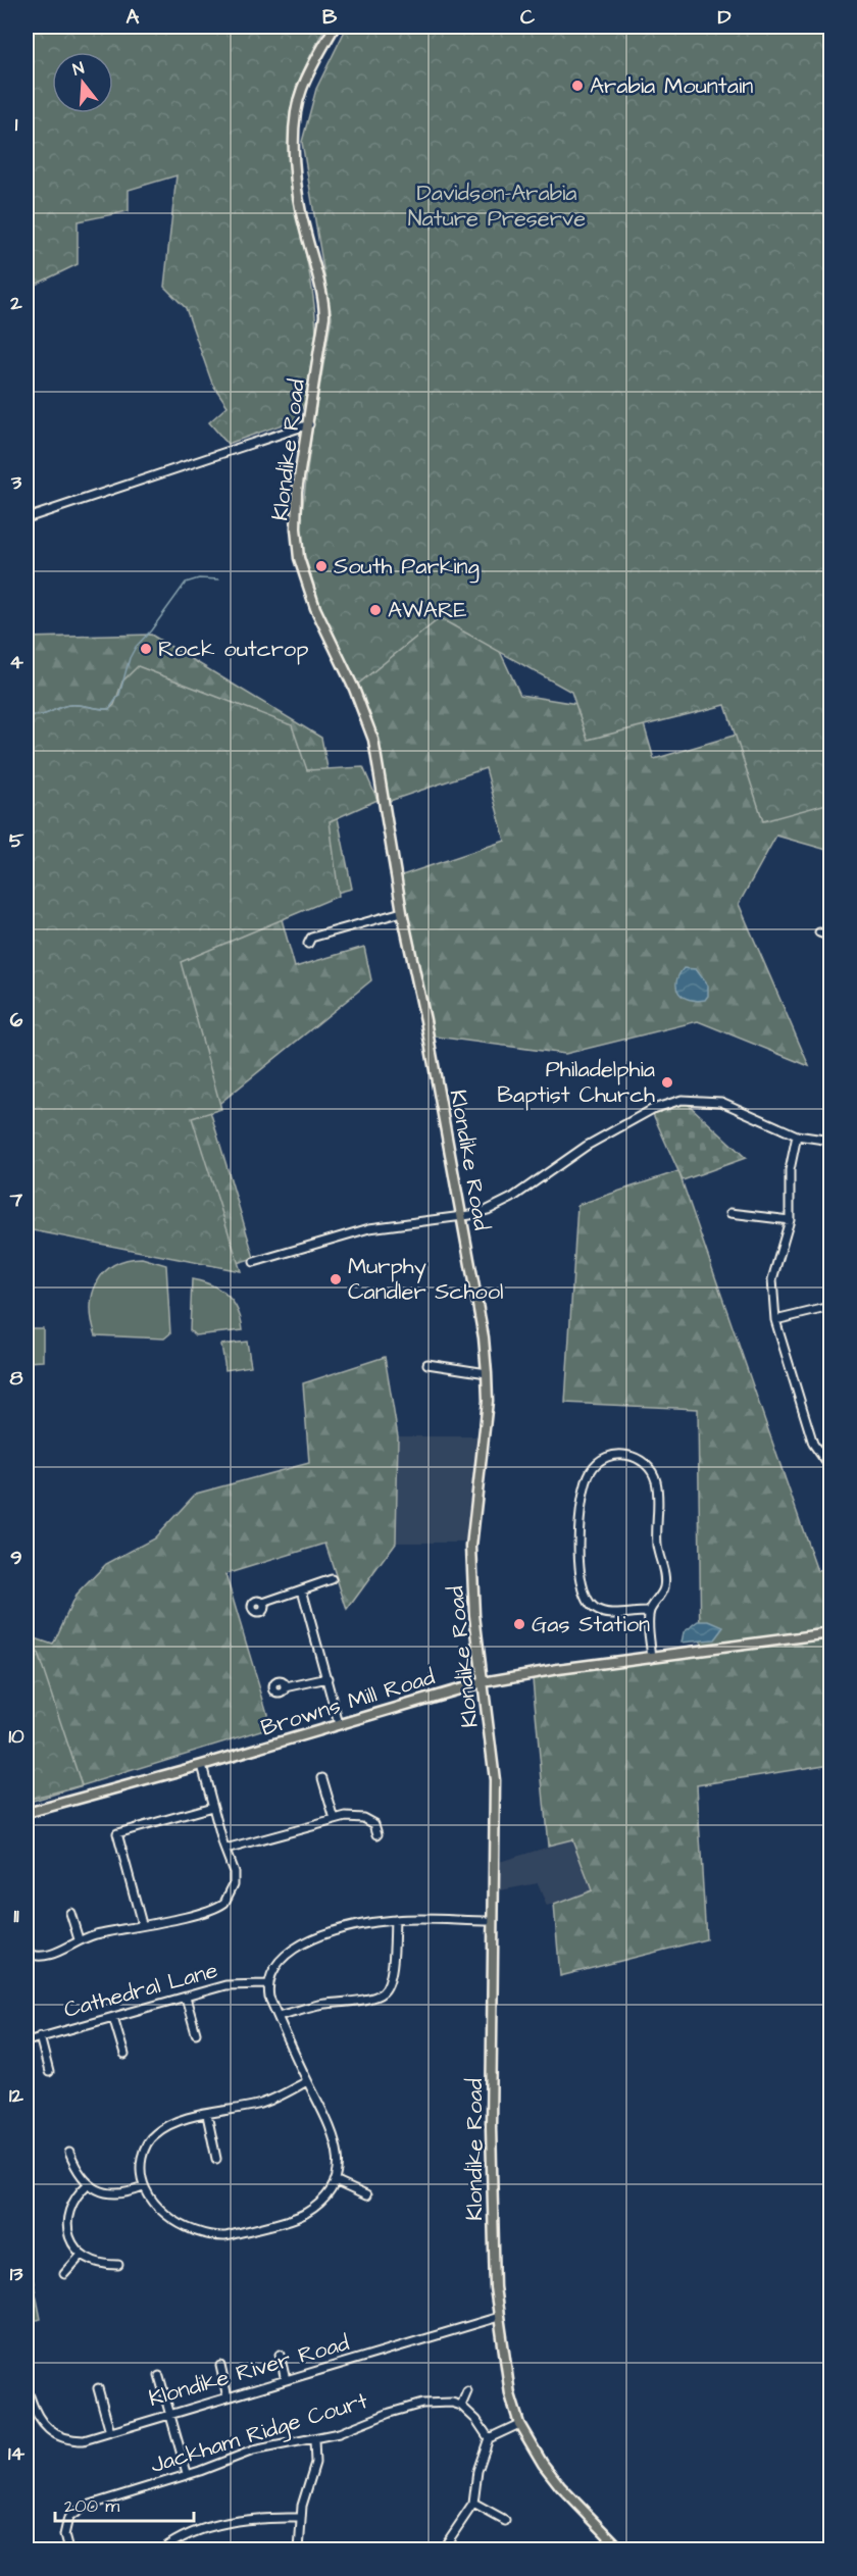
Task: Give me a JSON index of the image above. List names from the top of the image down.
{
  "streets": {
    "main road": ["Klondike Road", "Browns Mill Road"],
    "street": ["Cathedral Lane", "Klondike River Road", "Jackham Ridge Court"]
  },
  "crossings": [
    ["Klondike Road", "Browns Mill Road"],
    ["Klondike Road", "Klondike River Road"]
  ],
  "parks": ["Davidson-Arabia Nature Preserve"],
  "places": [
    "Arabia Mountain",
    "South Parking",
    "AWARE",
    "Rock outcrop",
    "Philadelphia Baptist Church",
    "Murphy Candler School",
    "Gas Station"
  ],
  "scale_bar": "200 m",
  "north": "top",
  "grid": {
    "columns": [
      "A",
      "B",
      "C",
      "D"
    ],
    "rows": [
      "1",
      "2",
      "3",
      "4",
      "5",
      "6",
      "7",
      "8",
      "9",
      "10",
      "11",
      "12",
      "13",
      "14"
    ]
  }
}
